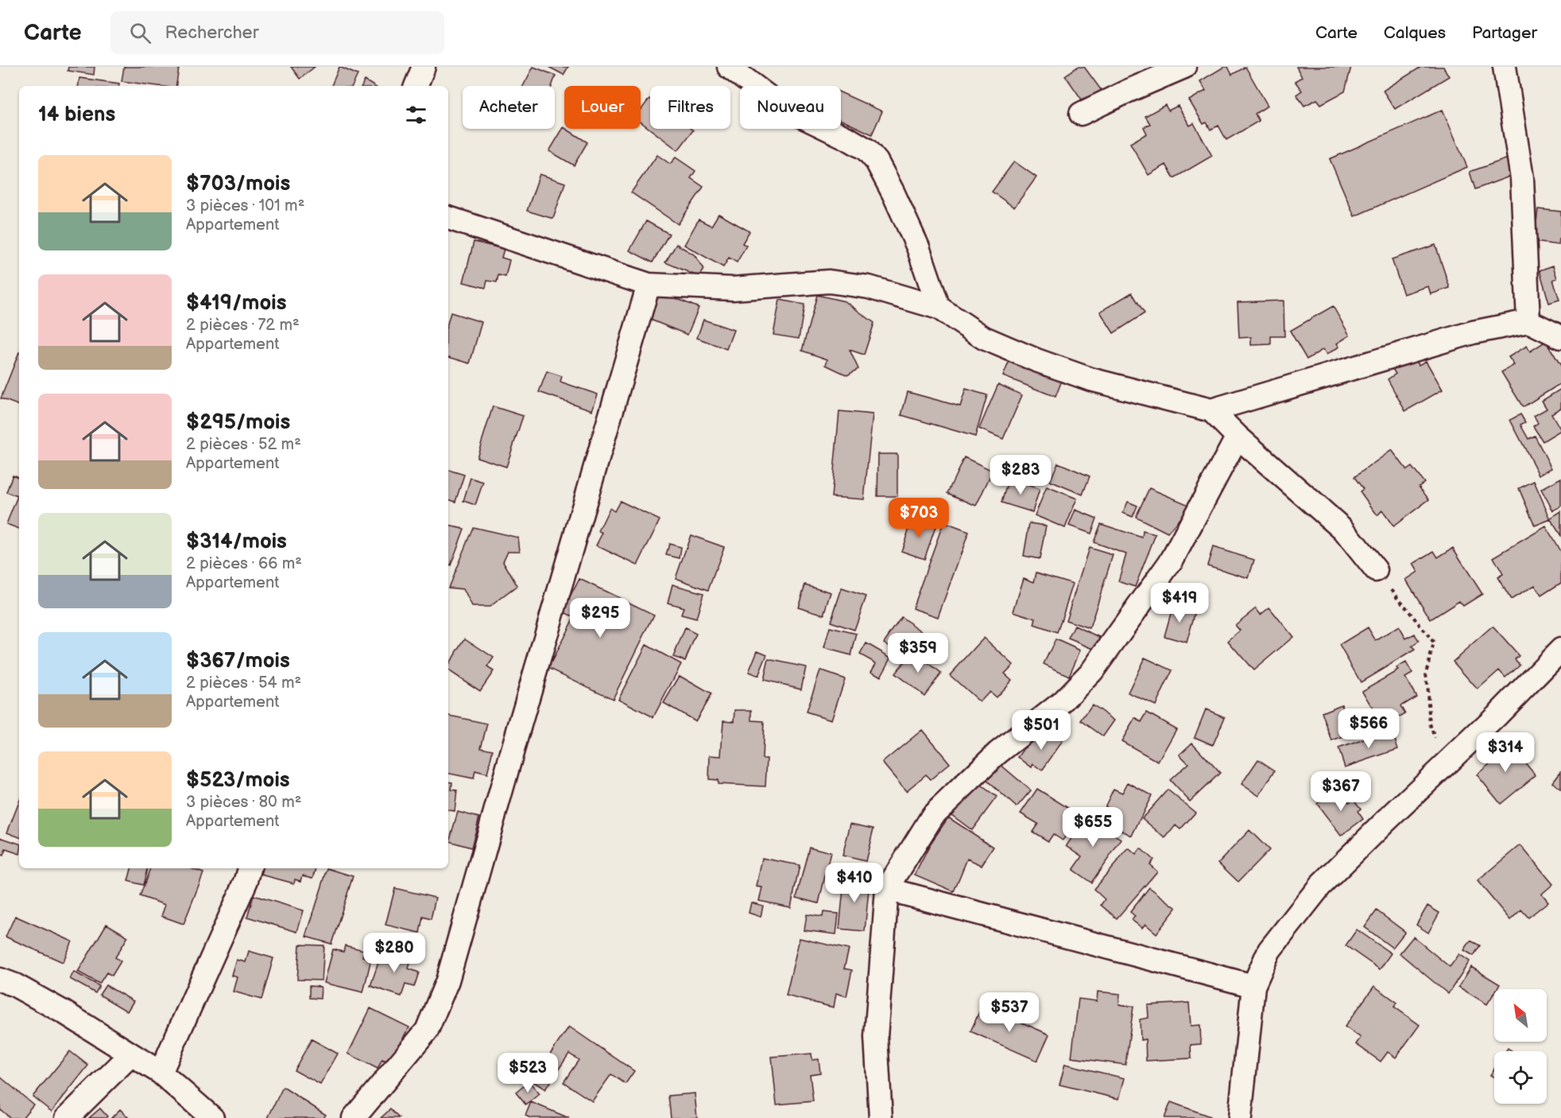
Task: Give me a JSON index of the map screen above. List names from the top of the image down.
{
  "north": "top left",
  "page": {
    "header": "Carte",
    "search": "Rechercher",
    "nav": ["Carte", "Calques", "Partager"],
    "chip": [
      "Acheter",
      "Louer",
      "Filtres",
      "Nouveau"
    ],
    "heading": "14 biens",
    "list": [
      {
        "name": "$703/mois",
        "note": "3 pièces · 101 m² · Appartement"
      },
      {
        "name": "$419/mois",
        "note": "2 pièces · 72 m² · Appartement"
      },
      {
        "name": "$295/mois",
        "note": "2 pièces · 52 m² · Appartement"
      },
      {
        "name": "$314/mois",
        "note": "2 pièces · 66 m² · Appartement"
      },
      {
        "name": "$367/mois",
        "note": "2 pièces · 54 m² · Appartement"
      },
      {
        "name": "$523/mois",
        "note": "3 pièces · 80 m² · Appartement"
      }
    ],
    "price": [
      "$283",
      "$703",
      "$419",
      "$295",
      "$359",
      "$566",
      "$501",
      "$314",
      "$367",
      "$655",
      "$410",
      "$280",
      "$537",
      "$523"
    ]
  }
}
